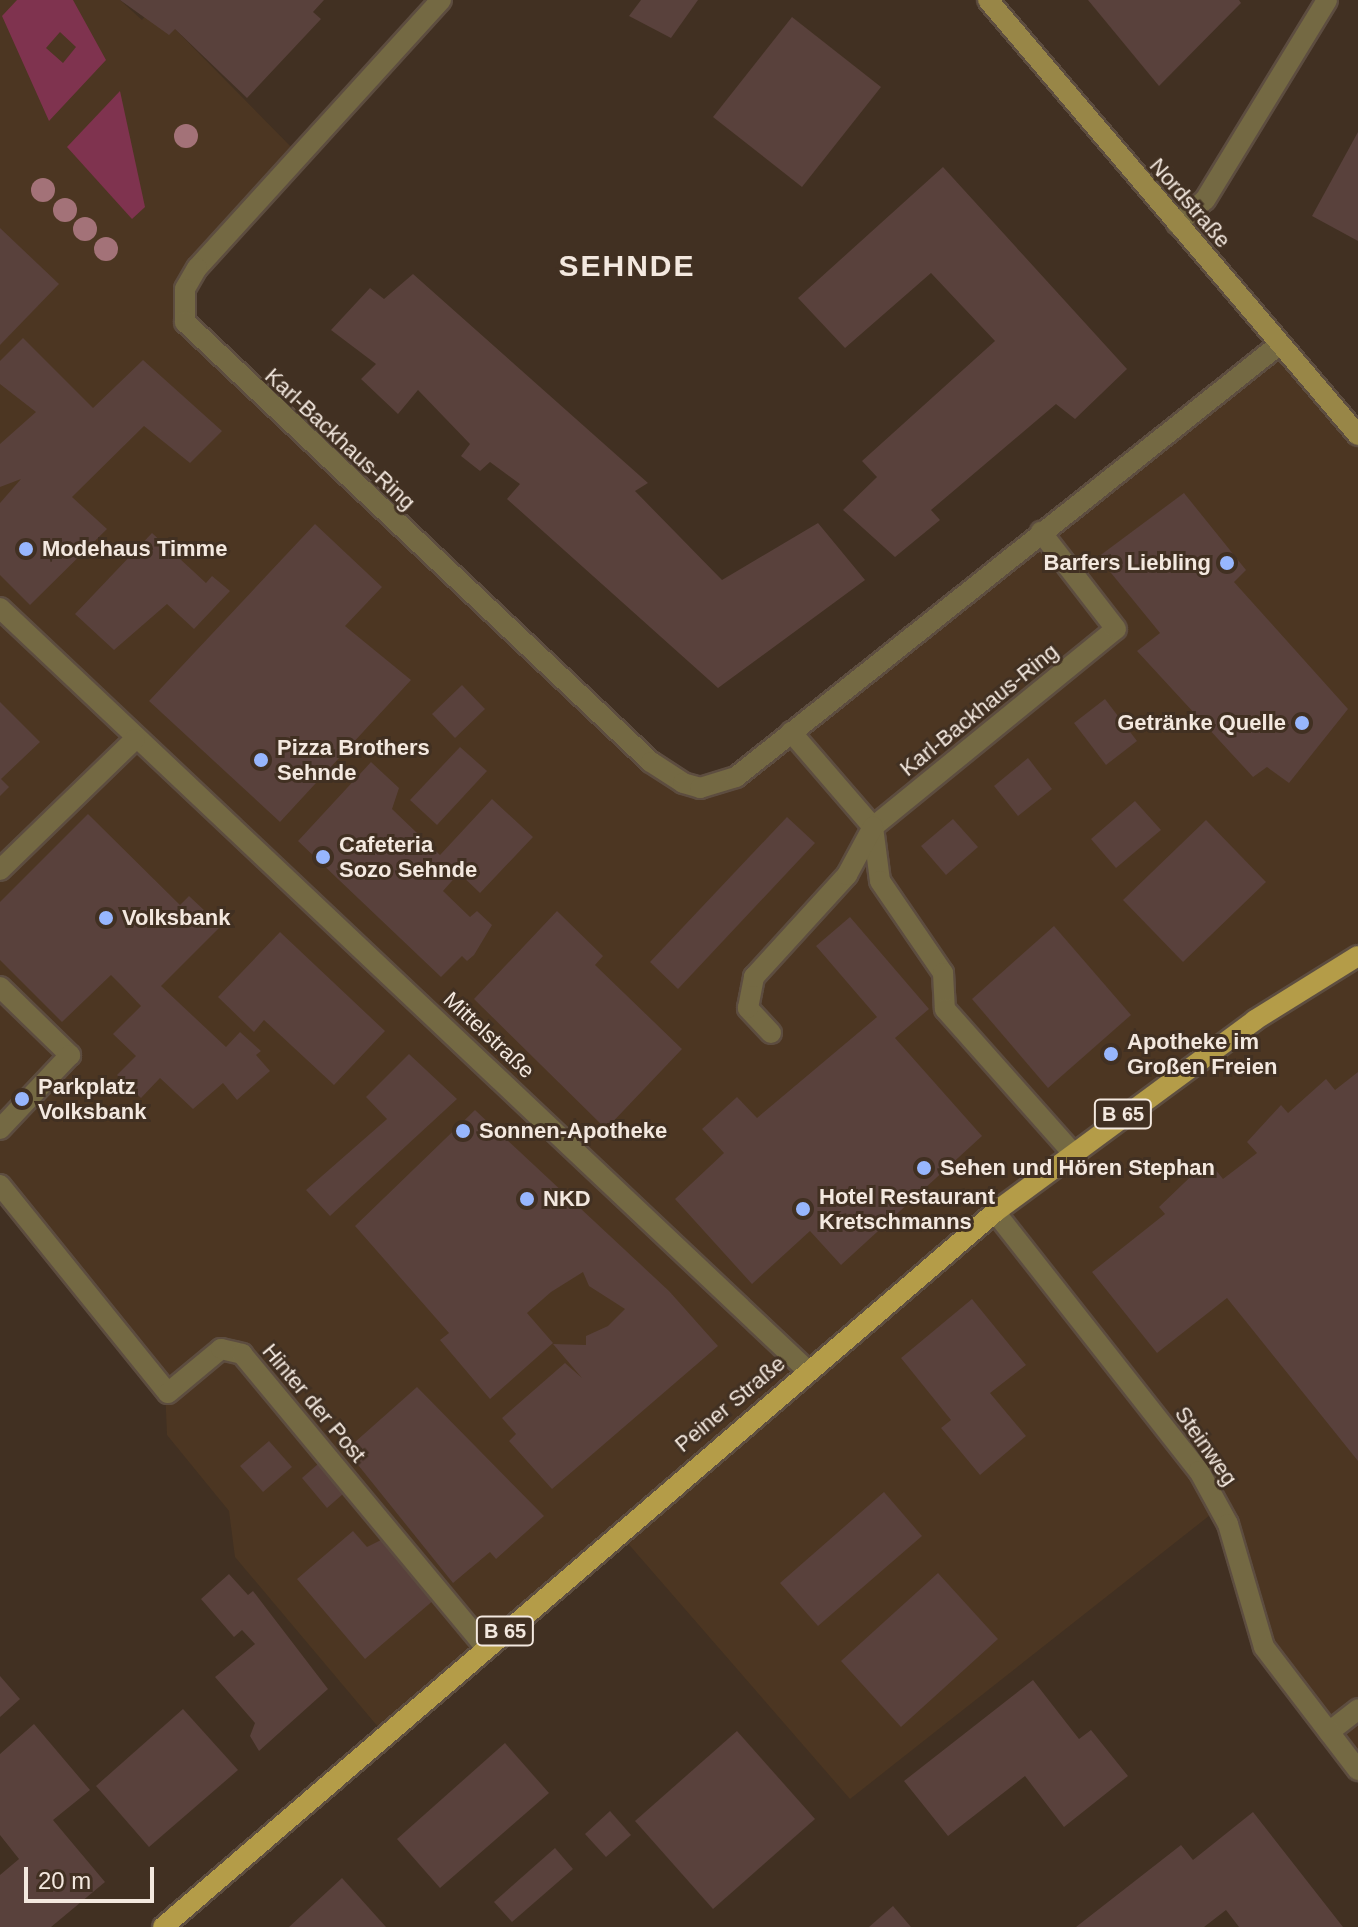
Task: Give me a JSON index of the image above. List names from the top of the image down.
{
  "streets": {
    "main road": ["Nordstraße", "B 65", "Peiner Straße"],
    "street": [
      "Karl-Backhaus-Ring",
      "Mittelstraße",
      "Hinter der Post",
      "Steinweg"
    ]
  },
  "crossings": [
    ["Nordstraße", "Karl-Backhaus-Ring"],
    ["Mittelstraße", "Peiner Straße"],
    ["Hinter der Post", "Peiner Straße"],
    ["Peiner Straße", "Steinweg"]
  ],
  "districts": ["SEHNDE"],
  "places": [
    "Modehaus Timme",
    "Barfers Liebling",
    "Getränke Quelle",
    "Pizza Brothers Sehnde",
    "Cafeteria Sozo Sehnde",
    "Volksbank",
    "Apotheke im Großen Freien",
    "Parkplatz Volksbank",
    "Sonnen-Apotheke",
    "Sehen und Hören Stephan",
    "NKD",
    "Hotel Restaurant Kretschmanns"
  ],
  "scale_bar": "20 m"
}
